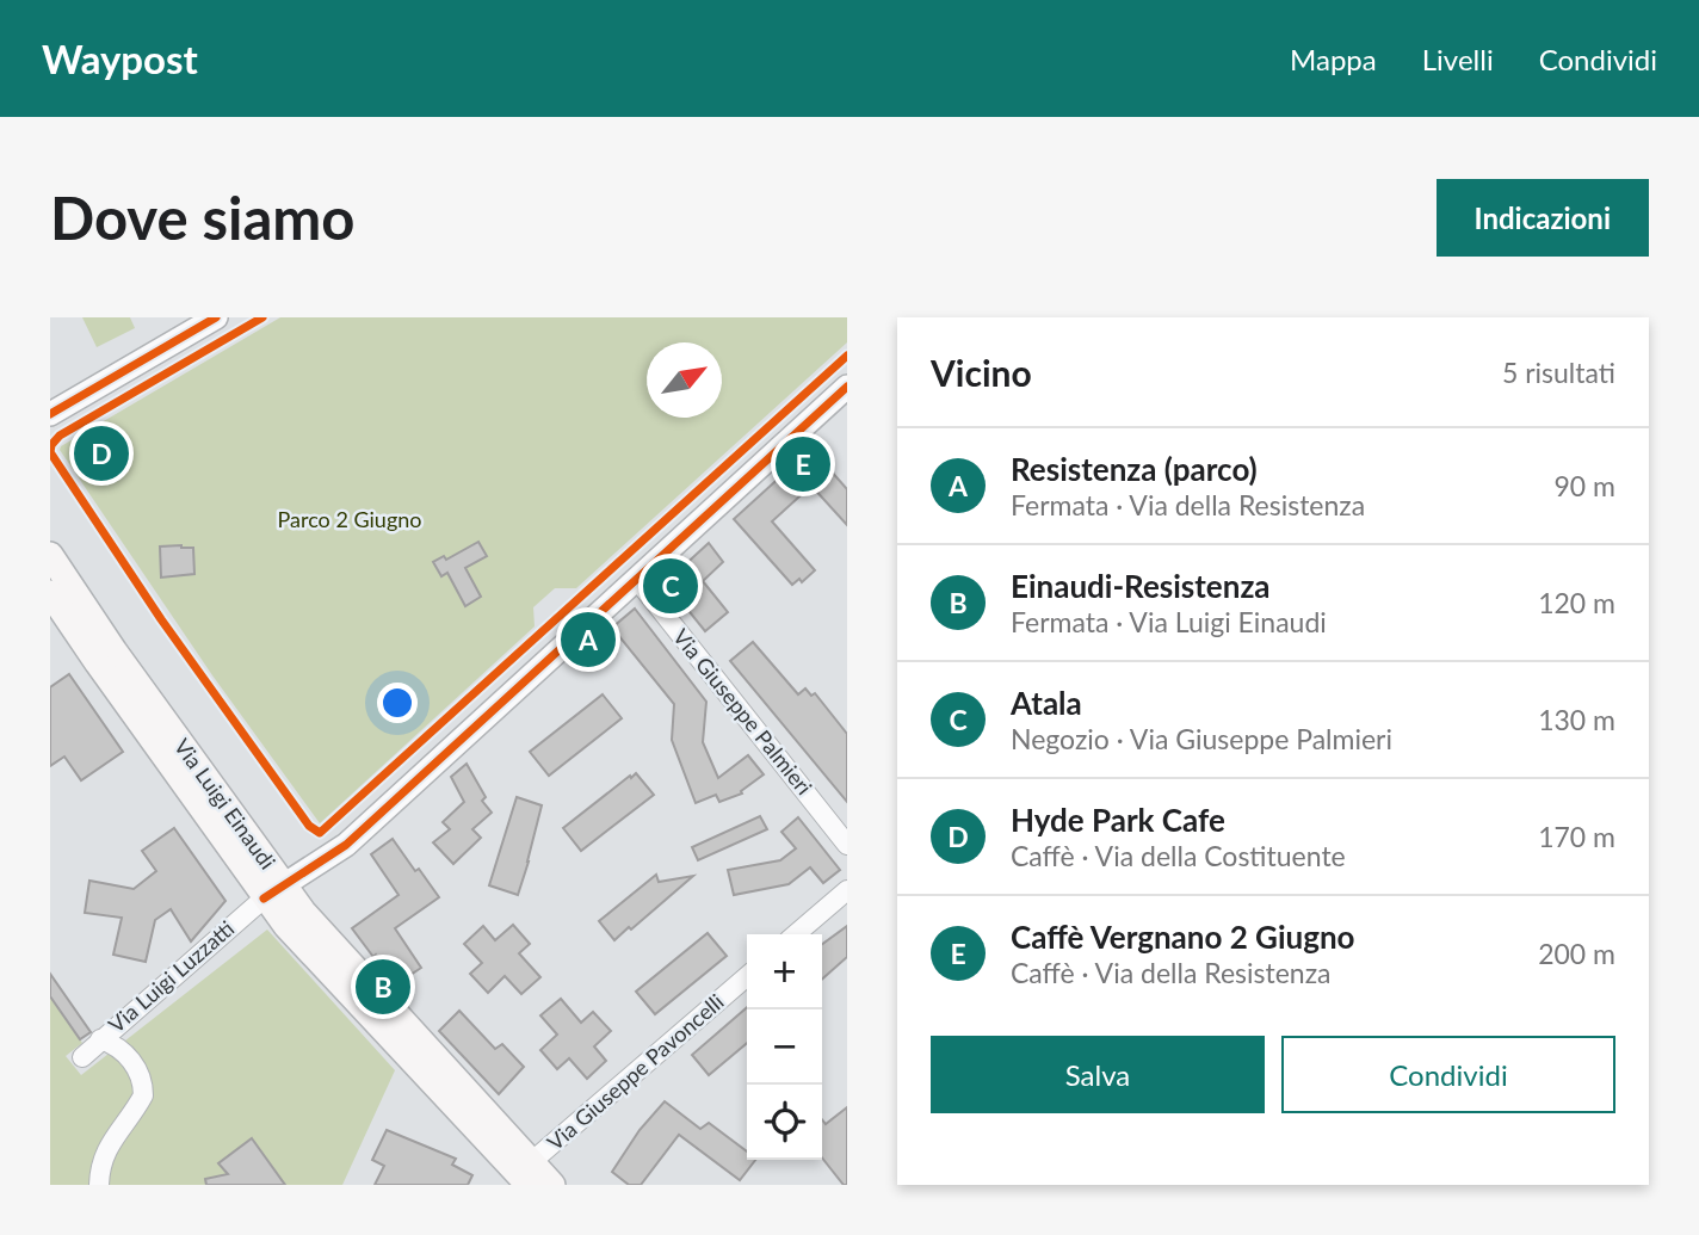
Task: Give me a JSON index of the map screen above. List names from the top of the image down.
{
  "streets": {
    "main road": ["Via Luigi Einaudi"],
    "street": ["Via Giuseppe Palmieri", "Via Luigi Luzzatti", "Via Giuseppe Pavoncelli"]
  },
  "crossings": [
    ["Via Luigi Einaudi", "Via Luigi Luzzatti"],
    ["Via Luigi Einaudi", "Via Giuseppe Pavoncelli"]
  ],
  "parks": ["Parco 2 Giugno"],
  "north": "top right",
  "page": {
    "header": "Waypost",
    "nav": ["Mappa", "Livelli", "Condividi"],
    "buttons": [
      "Indicazioni",
      ["Salva", "Condividi"]
    ],
    "title": "Dove siamo",
    "heading": ["Vicino", "5 risultati"],
    "pins": [
      "D",
      "E",
      "C",
      "A",
      "B"
    ],
    "list": [
      {
        "mark": "A",
        "name": "Resistenza (parco)",
        "note": "Fermata · Via della Resistenza",
        "value": "90 m"
      },
      {
        "mark": "B",
        "name": "Einaudi-Resistenza",
        "note": "Fermata · Via Luigi Einaudi",
        "value": "120 m"
      },
      {
        "mark": "C",
        "name": "Atala",
        "note": "Negozio · Via Giuseppe Palmieri",
        "value": "130 m"
      },
      {
        "mark": "D",
        "name": "Hyde Park Cafe",
        "note": "Caffè · Via della Costituente",
        "value": "170 m"
      },
      {
        "mark": "E",
        "name": "Caffè Vergnano 2 Giugno",
        "note": "Caffè · Via della Resistenza",
        "value": "200 m"
      }
    ],
    "map_buttons": ["+", "−"]
  }
}
